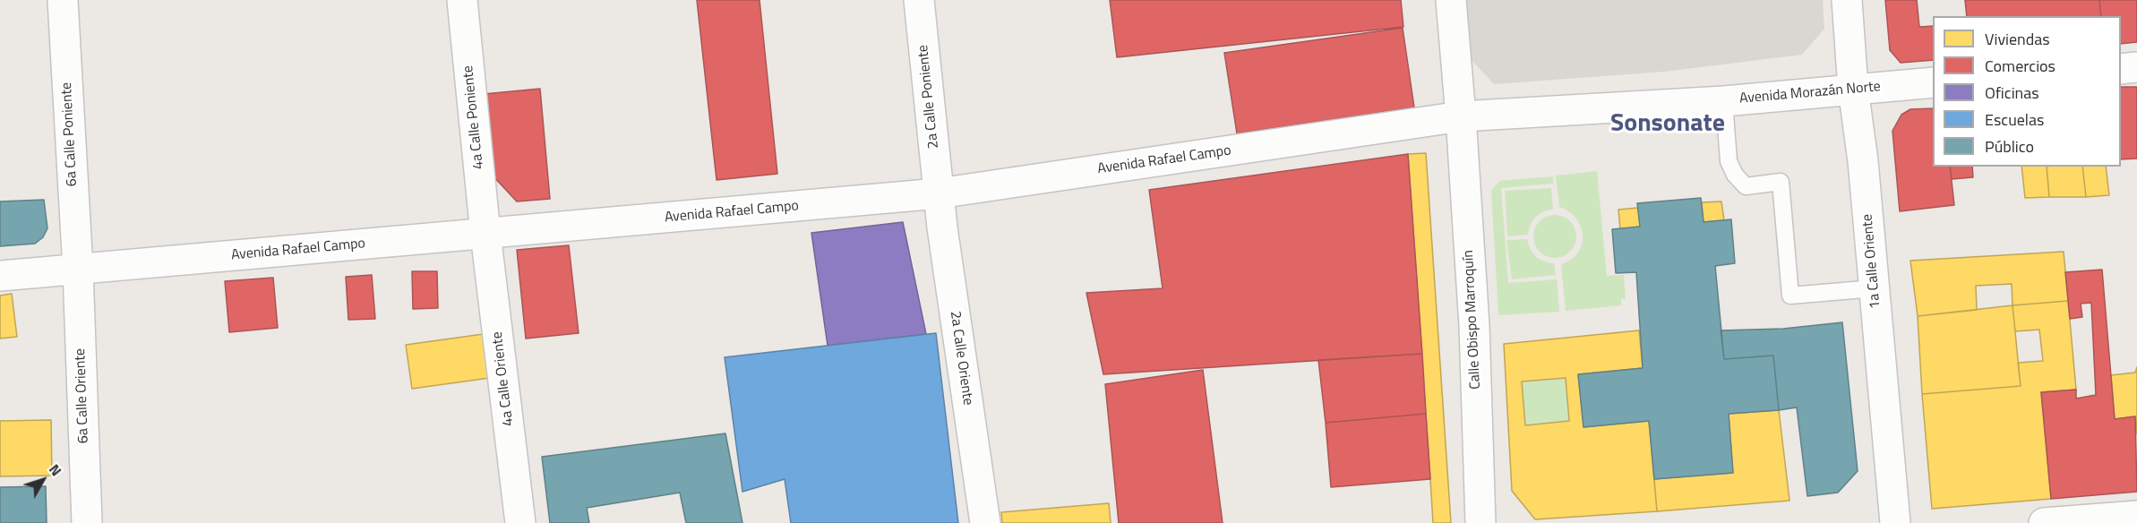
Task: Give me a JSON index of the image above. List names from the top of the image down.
{
  "streets": {
    "street": [
      "Avenida Morazán Norte",
      "2a Calle Poniente",
      "4a Calle Poniente",
      "6a Calle Poniente",
      "Avenida Rafael Campo",
      "1a Calle Oriente",
      "Calle Obispo Marroquín",
      "2a Calle Oriente",
      "4a Calle Oriente",
      "6a Calle Oriente"
    ]
  },
  "crossings": [
    ["Avenida Morazán Norte", "Avenida Rafael Campo"],
    ["Avenida Morazán Norte", "1a Calle Oriente"],
    ["Avenida Morazán Norte", "Calle Obispo Marroquín"],
    ["2a Calle Poniente", "Avenida Rafael Campo"],
    ["2a Calle Poniente", "2a Calle Oriente"],
    ["4a Calle Poniente", "Avenida Rafael Campo"],
    ["4a Calle Poniente", "4a Calle Oriente"],
    ["6a Calle Poniente", "Avenida Rafael Campo"],
    ["6a Calle Poniente", "6a Calle Oriente"],
    ["Avenida Rafael Campo", "Calle Obispo Marroquín"],
    ["Avenida Rafael Campo", "2a Calle Oriente"],
    ["Avenida Rafael Campo", "4a Calle Oriente"],
    ["Avenida Rafael Campo", "6a Calle Oriente"]
  ],
  "districts": ["Sonsonate"],
  "legend": [
    "Viviendas",
    "Comercios",
    "Oficinas",
    "Escuelas",
    "Público"
  ],
  "north": "top right"
}
